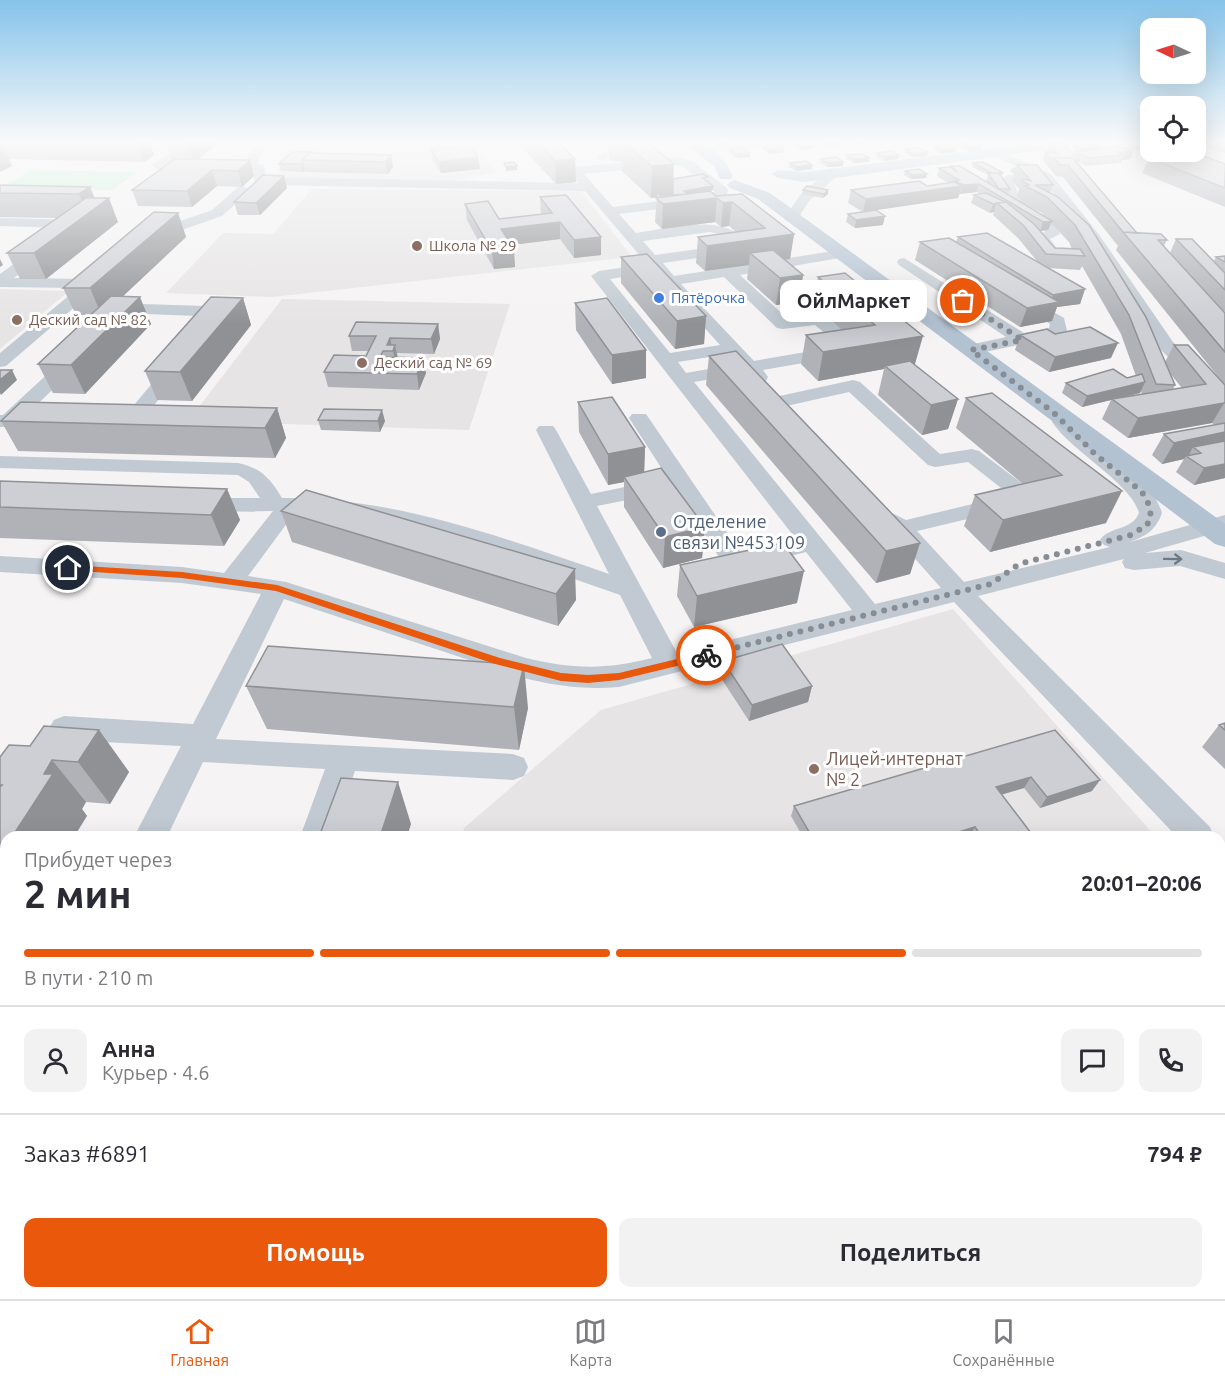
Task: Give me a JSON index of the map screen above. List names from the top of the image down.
{
  "places": [
    "Школа № 29",
    "Пятёрочка",
    "ОйлМаркет",
    "Деский сад № 82",
    "Деский сад № 69",
    "Отделение связи №453109",
    "Лицей-интернат № 2"
  ],
  "north": "left",
  "page": {
    "bubble": "ОйлМаркет",
    "heading": ["2 мин", "Прибудет через", "20:01–20:06"],
    "panel": [
      "Анна",
      "Курьер · 4.6",
      "Заказ #6891",
      "794 ₽"
    ],
    "bar": "В пути · 210 m",
    "buttons": ["Помощь", "Поделиться"],
    "tabs": ["Главная", "Карта", "Сохранённые"]
  }
}
